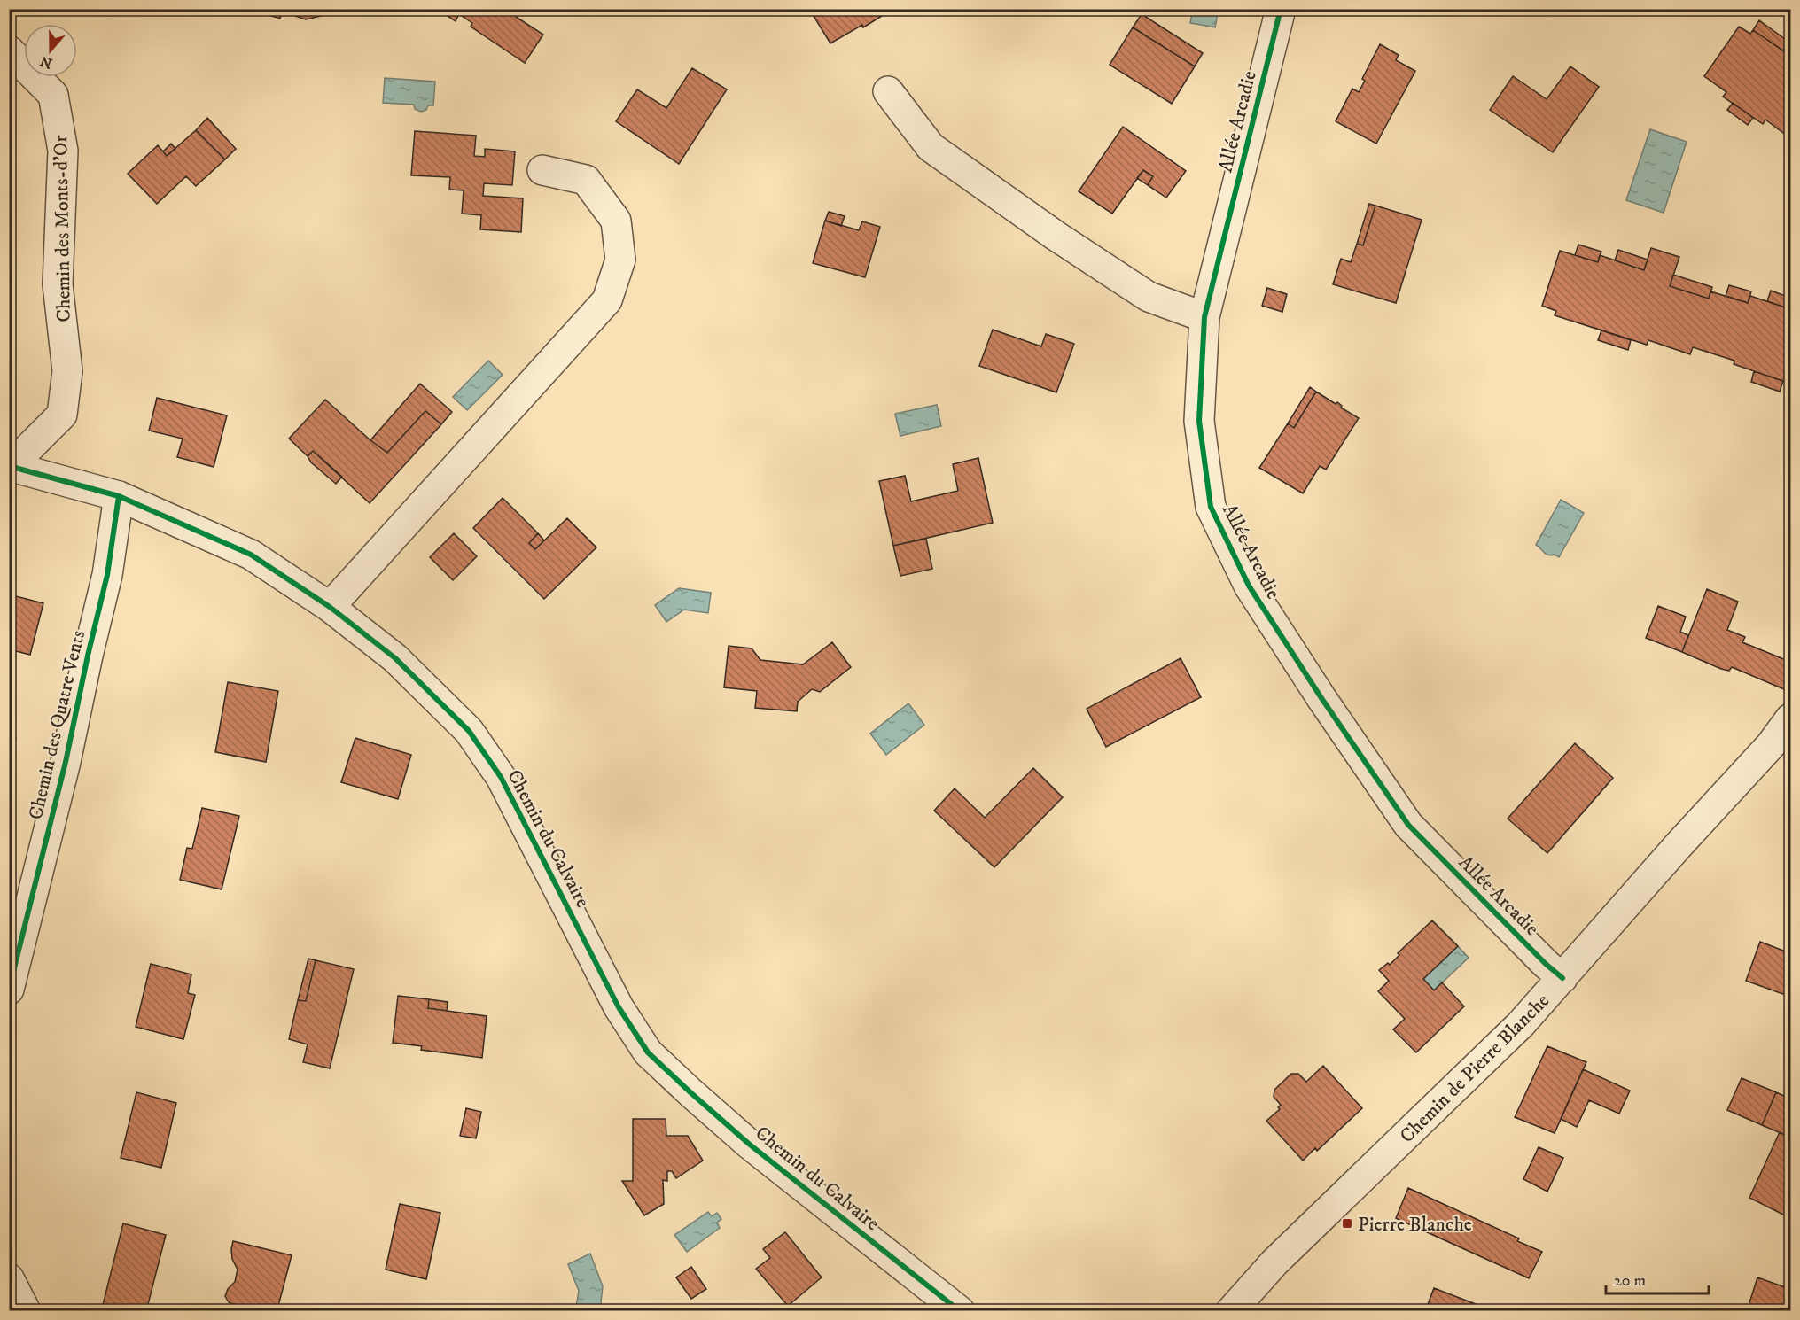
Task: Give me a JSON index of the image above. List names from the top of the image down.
{
  "streets": {
    "street": [
      "Allée Arcadie",
      "Chemin des Monts-d'Or",
      "Chemin des Quatre Vents",
      "Chemin du Calvaire",
      "Chemin de Pierre Blanche"
    ]
  },
  "crossings": [
    ["Allée Arcadie", "Chemin de Pierre Blanche"],
    ["Chemin des Monts-d'Or", "Chemin du Calvaire"],
    ["Chemin des Quatre Vents", "Chemin du Calvaire"]
  ],
  "places": {
    "transit": ["Pierre Blanche"]
  },
  "scale_bar": "20 m",
  "north": "bottom"
}
